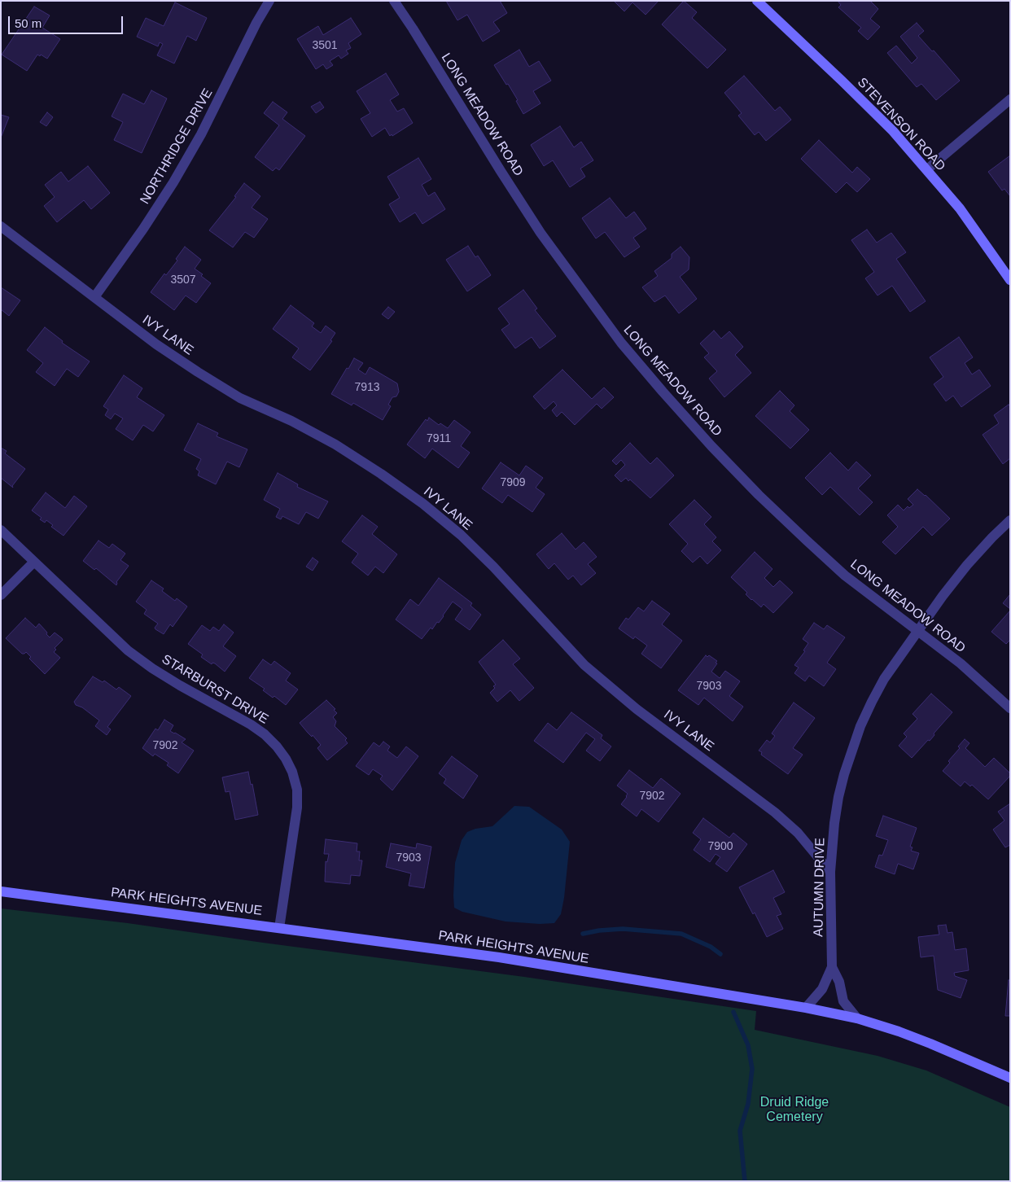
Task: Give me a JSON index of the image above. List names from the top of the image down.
{
  "streets": {
    "main road": ["STEVENSON ROAD", "PARK HEIGHTS AVENUE"],
    "street": [
      "LONG MEADOW ROAD",
      "NORTHRIDGE DRIVE",
      "IVY LANE",
      "STARBURST DRIVE",
      "AUTUMN DRIVE"
    ]
  },
  "crossings": [
    ["LONG MEADOW ROAD", "AUTUMN DRIVE"],
    ["NORTHRIDGE DRIVE", "IVY LANE"],
    ["IVY LANE", "AUTUMN DRIVE"],
    ["STARBURST DRIVE", "PARK HEIGHTS AVENUE"],
    ["AUTUMN DRIVE", "PARK HEIGHTS AVENUE"]
  ],
  "parks": ["Druid Ridge Cemetery"],
  "house_numbers": [
    "3501",
    "3507",
    "7913",
    "7911",
    "7909",
    "7903",
    "7902",
    "7902",
    "7900",
    "7903"
  ],
  "scale_bar": "50 m"
}
